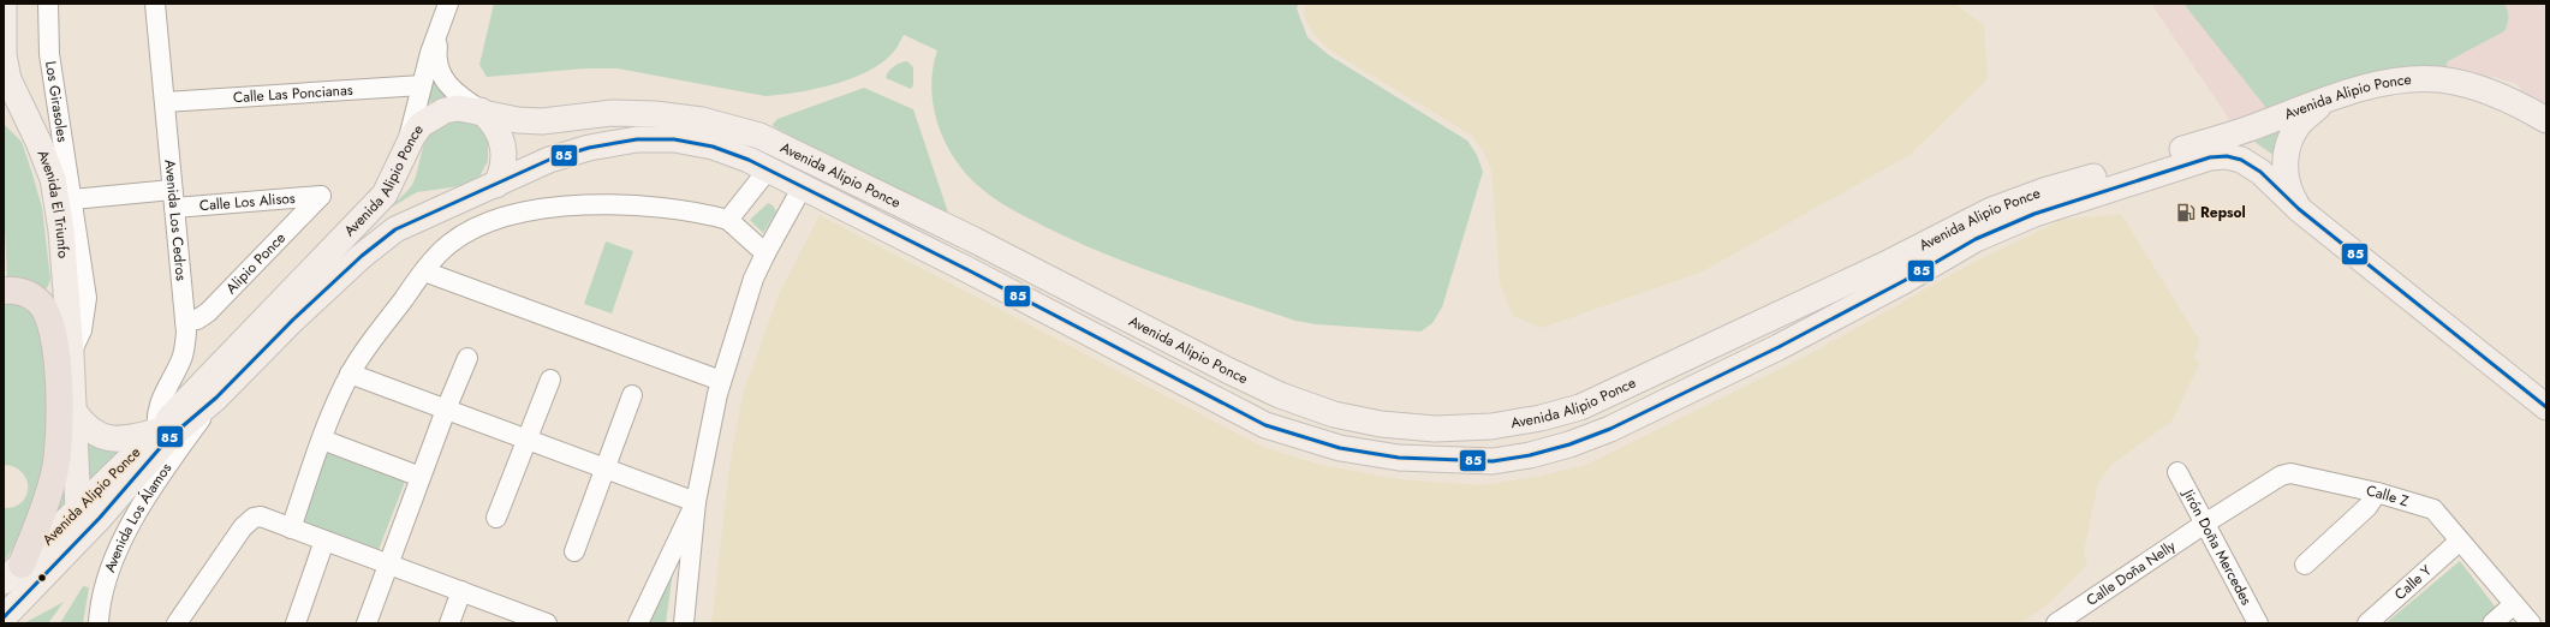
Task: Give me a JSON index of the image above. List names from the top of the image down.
{
  "streets": {
    "main road": ["Avenida Alipio Ponce", "Avenida El Triunfo"],
    "street": [
      "Calle Las Poncianas",
      "Los Girasoles",
      "Calle Los Alisos",
      "Avenida Los Cedros",
      "Alipio Ponce",
      "Calle Z",
      "Avenida Los Álamos",
      "Jirón Doña Mercedes",
      "Calle Doña Nelly",
      "Calle Y"
    ]
  },
  "crossings": [
    ["Calle Las Poncianas", "Avenida Los Cedros"],
    ["Avenida Alipio Ponce", "Avenida El Triunfo"],
    ["Avenida Alipio Ponce", "Avenida Los Cedros"],
    ["Avenida Alipio Ponce", "Avenida Los Álamos"],
    ["Los Girasoles", "Calle Los Alisos"],
    ["Calle Los Alisos", "Avenida Los Cedros"],
    ["Calle Los Alisos", "Alipio Ponce"],
    ["Avenida Los Cedros", "Alipio Ponce"],
    ["Calle Z", "Jirón Doña Mercedes"],
    ["Calle Z", "Calle Doña Nelly"],
    ["Calle Z", "Calle Y"],
    ["Jirón Doña Mercedes", "Calle Doña Nelly"]
  ],
  "places": {
    "fuel station": ["Repsol"]
  },
  "lines": ["transit line 85"]
}
